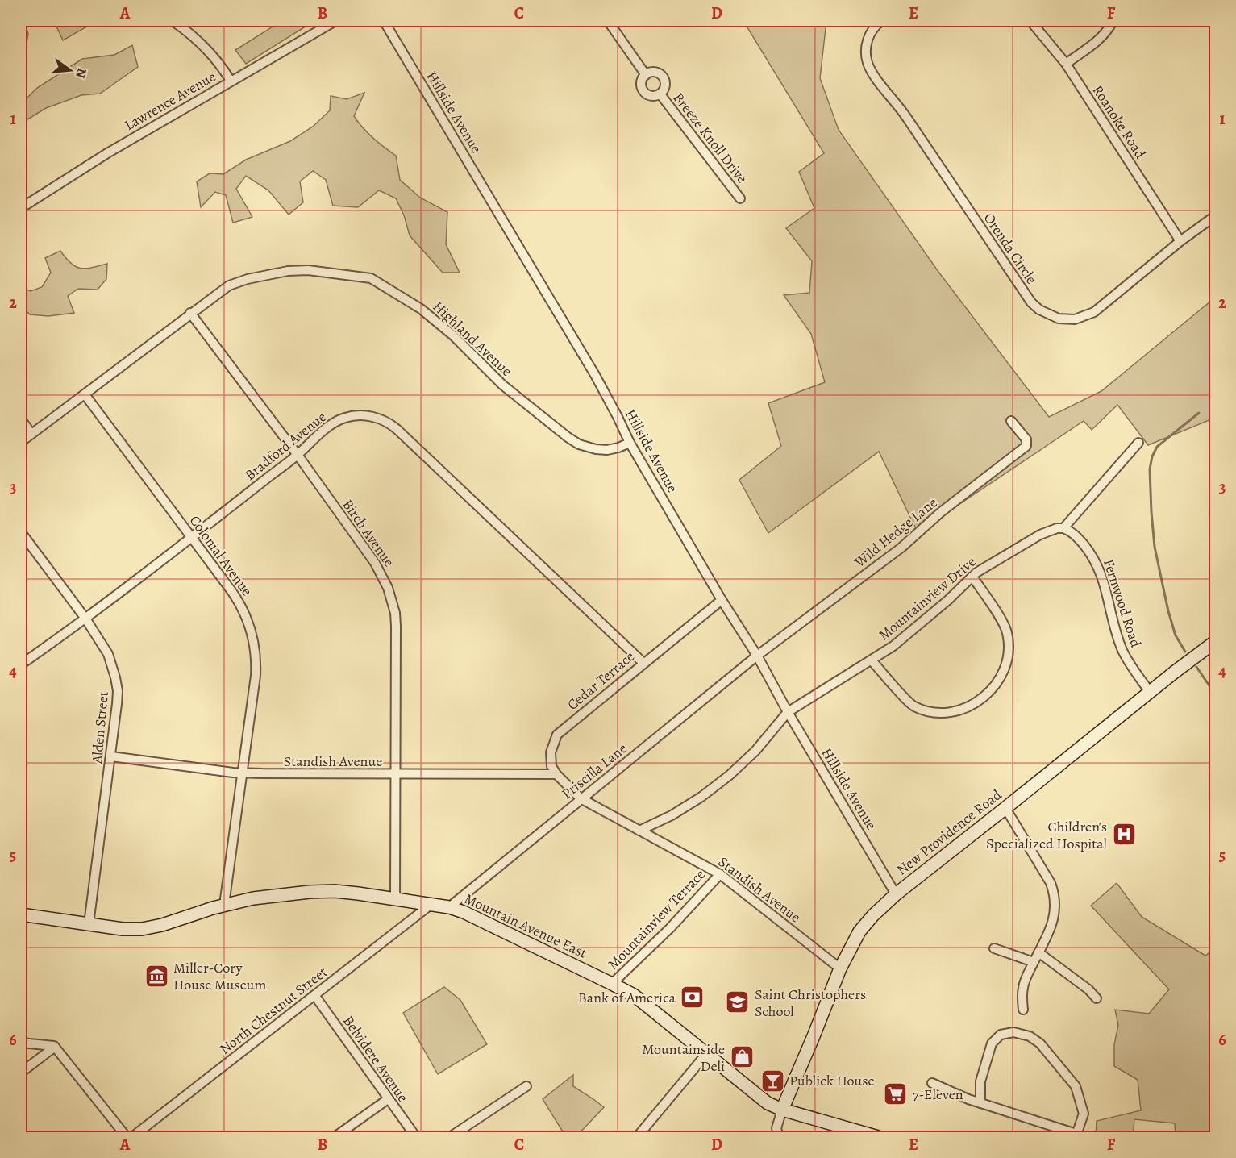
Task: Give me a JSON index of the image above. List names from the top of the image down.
{
  "streets": {
    "street": [
      "Lawrence Avenue",
      "Hillside Avenue",
      "Roanoke Road",
      "Breeze Knoll Drive",
      "Orenda Circle",
      "Highland Avenue",
      "Bradford Avenue",
      "Wild Hedge Lane",
      "Birch Avenue",
      "Colonial Avenue",
      "Mountainview Drive",
      "Fernwood Road",
      "Cedar Terrace",
      "Alden Street",
      "Standish Avenue",
      "Priscilla Lane",
      "New Providence Road",
      "Mountainview Terrace",
      "Mountain Avenue East",
      "North Chestnut Street",
      "Belvidere Avenue"
    ]
  },
  "crossings": [
    ["Hillside Avenue", "Highland Avenue"],
    ["Hillside Avenue", "Wild Hedge Lane"],
    ["Hillside Avenue", "Mountainview Drive"],
    ["Hillside Avenue", "Cedar Terrace"],
    ["Hillside Avenue", "Priscilla Lane"],
    ["Hillside Avenue", "New Providence Road"],
    ["Roanoke Road", "Orenda Circle"],
    ["Highland Avenue", "Birch Avenue"],
    ["Highland Avenue", "Colonial Avenue"],
    ["Bradford Avenue", "Birch Avenue"],
    ["Bradford Avenue", "Colonial Avenue"],
    ["Bradford Avenue", "Cedar Terrace"],
    ["Bradford Avenue", "Alden Street"],
    ["Wild Hedge Lane", "Priscilla Lane"],
    ["Birch Avenue", "Standish Avenue"],
    ["Birch Avenue", "Mountain Avenue East"],
    ["Colonial Avenue", "Standish Avenue"],
    ["Colonial Avenue", "Mountain Avenue East"],
    ["Mountainview Drive", "Fernwood Road"],
    ["Mountainview Drive", "Standish Avenue"],
    ["Fernwood Road", "New Providence Road"],
    ["Cedar Terrace", "Standish Avenue"],
    ["Alden Street", "Standish Avenue"],
    ["Alden Street", "Mountain Avenue East"],
    ["Standish Avenue", "Priscilla Lane"],
    ["Standish Avenue", "New Providence Road"],
    ["Standish Avenue", "Mountainview Terrace"],
    ["Priscilla Lane", "Mountain Avenue East"],
    ["New Providence Road", "Mountain Avenue East"],
    ["Mountainview Terrace", "Mountain Avenue East"],
    ["Mountain Avenue East", "North Chestnut Street"],
    ["North Chestnut Street", "Belvidere Avenue"]
  ],
  "places": {
    "hospital": ["Children's Specialized Hospital"],
    "museum": ["Miller-Cory House Museum"],
    "bank": ["Bank of America"],
    "school or university": ["Saint Christophers School"],
    "shop": ["Mountainside Deli"],
    "bar": ["Publick House"],
    "supermarket": ["7-Eleven"]
  },
  "north": "right",
  "grid": {
    "columns": [
      "A",
      "B",
      "C",
      "D",
      "E",
      "F"
    ],
    "rows": [
      "1",
      "2",
      "3",
      "4",
      "5",
      "6"
    ]
  }
}
